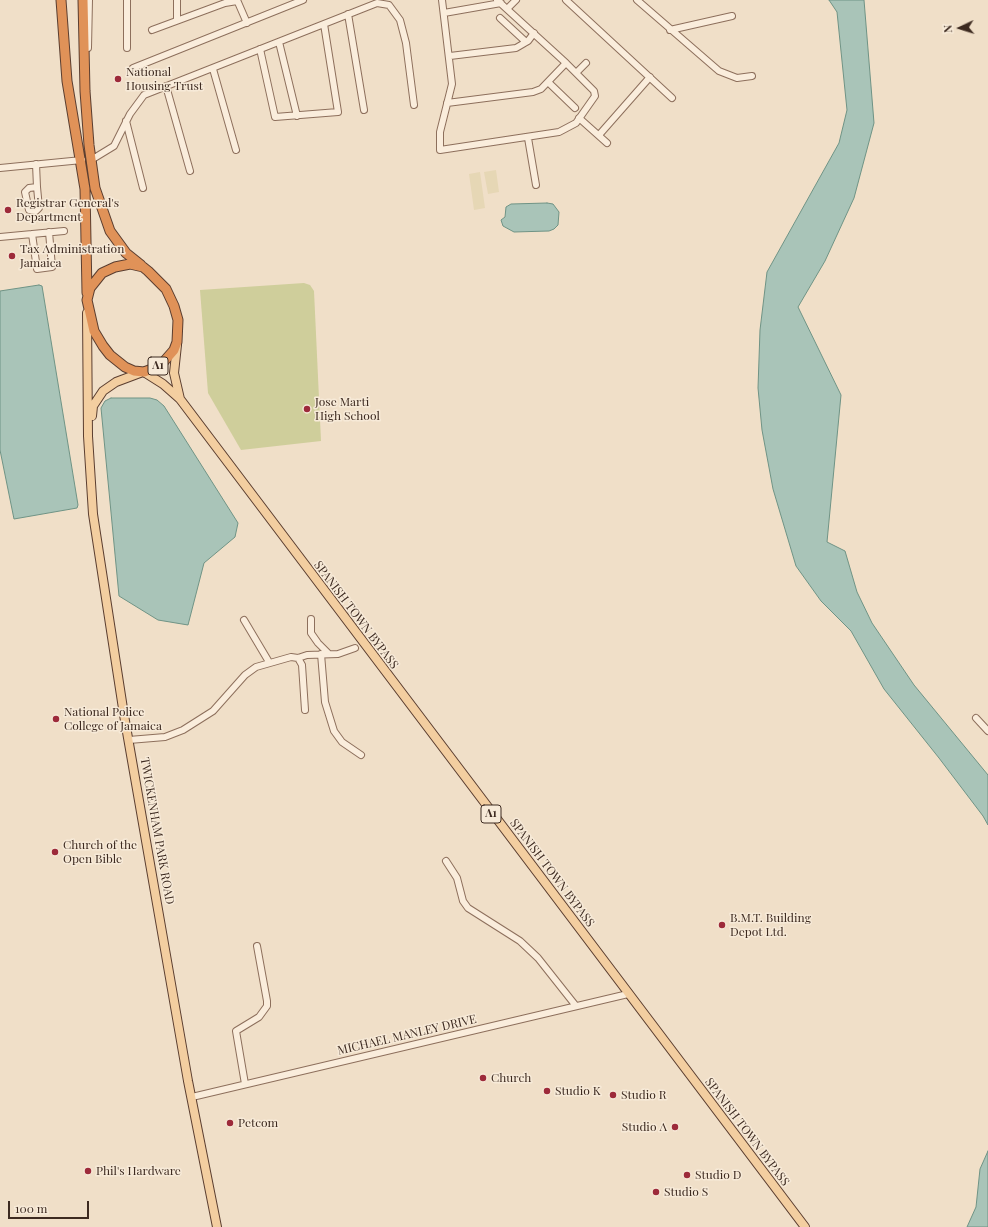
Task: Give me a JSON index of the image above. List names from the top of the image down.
{
  "streets": {
    "highway": ["A1"],
    "main road": ["SPANISH TOWN BYPASS", "TWICKENHAM PARK ROAD"],
    "street": ["MICHAEL MANLEY DRIVE"]
  },
  "crossings": [
    ["A1", "SPANISH TOWN BYPASS"],
    ["SPANISH TOWN BYPASS", "MICHAEL MANLEY DRIVE"],
    ["TWICKENHAM PARK ROAD", "MICHAEL MANLEY DRIVE"]
  ],
  "places": [
    "National Housing Trust",
    "Registrar General's Department",
    "Tax Administration Jamaica",
    "Jose Marti High School",
    "National Police College of Jamaica",
    "Church of the Open Bible",
    "B.M.T. Building Depot Ltd.",
    "Church",
    "Studio K",
    "Studio R",
    "Petcom",
    "Studio A",
    "Phil's Hardware",
    "Studio D",
    "Studio S"
  ],
  "scale_bar": "100 m",
  "north": "left"
}
